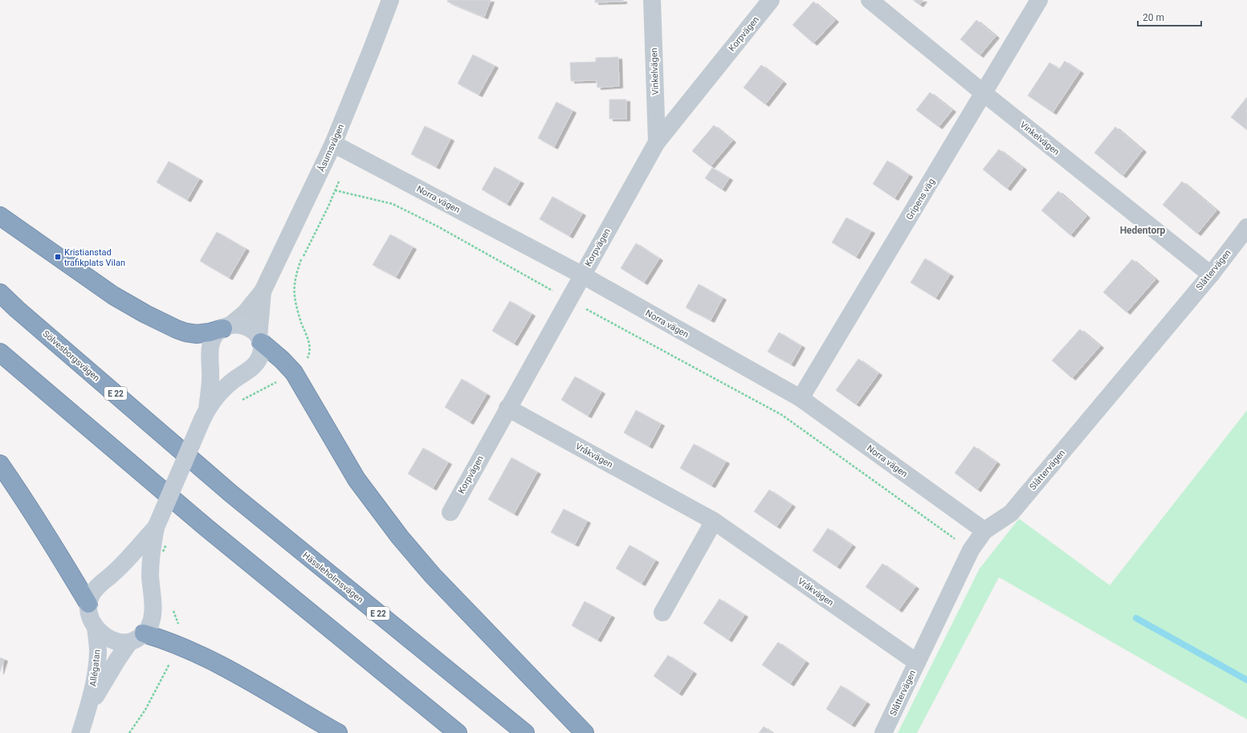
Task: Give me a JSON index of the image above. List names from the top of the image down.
{
  "streets": {
    "highway": ["Sölvesborgsvägen", "E 22", "Hässleholmsvägen"],
    "main road": ["Allégatan"],
    "street": [
      "Korpvägen",
      "Vinkelvägen",
      "Åsumsvägen",
      "Norra vägen",
      "Gripens väg",
      "Slåttervägen",
      "Vråkvägen"
    ]
  },
  "crossings": [
    ["Korpvägen", "Vinkelvägen"],
    ["Korpvägen", "Norra vägen"],
    ["Korpvägen", "Vråkvägen"],
    ["Vinkelvägen", "Gripens väg"],
    ["Vinkelvägen", "Slåttervägen"],
    ["Åsumsvägen", "Norra vägen"],
    ["Norra vägen", "Gripens väg"],
    ["Norra vägen", "Slåttervägen"],
    ["Slåttervägen", "Vråkvägen"],
    ["Sölvesborgsvägen", "Hässleholmsvägen"]
  ],
  "districts": ["Hedentorp"],
  "places": {
    "transit": ["Kristianstad trafikplats Vilan"]
  },
  "scale_bar": "20 m"
}
